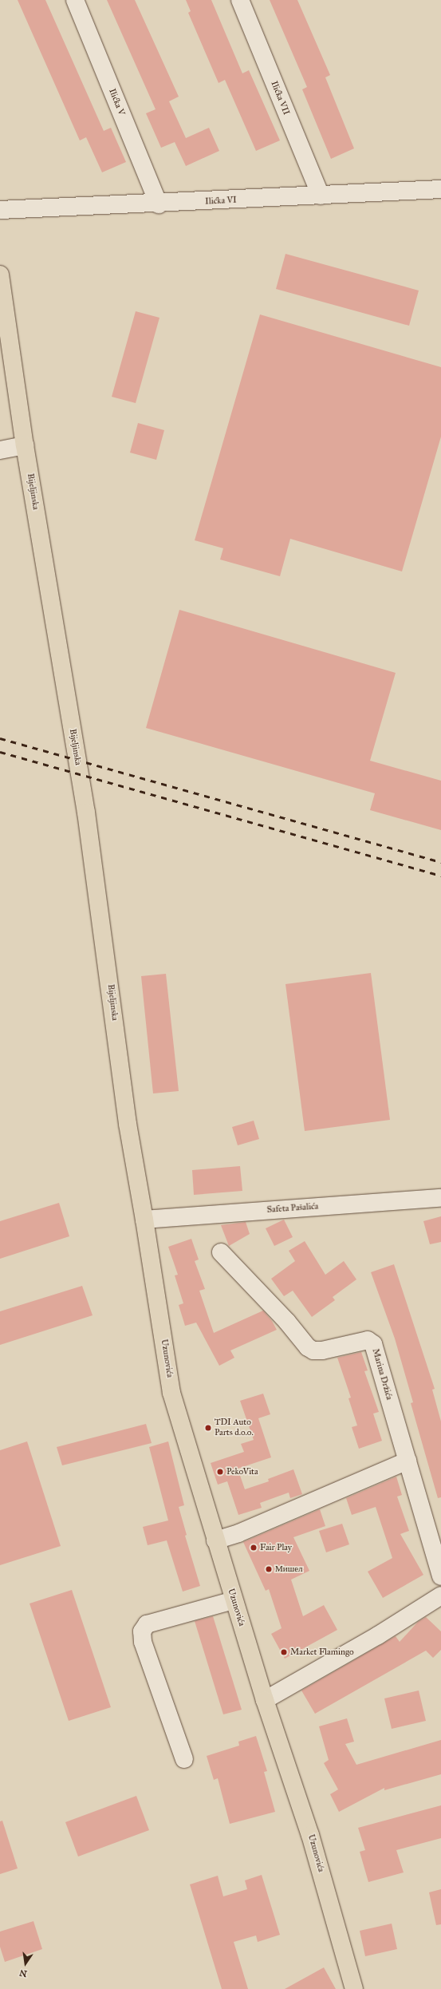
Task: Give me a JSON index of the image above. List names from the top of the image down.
{
  "streets": {
    "main road": ["Bijeljinska", "Uzunovića"],
    "street": [
      "Ilićka VII",
      "Ilićka V",
      "Ilićka VI",
      "Safeta Pašalića",
      "Marina Držića"
    ]
  },
  "crossings": [
    ["Ilićka VII", "Ilićka VI"],
    ["Ilićka V", "Ilićka VI"],
    ["Bijeljinska", "Safeta Pašalića"],
    ["Bijeljinska", "Uzunovića"],
    ["Safeta Pašalića", "Uzunovića"]
  ],
  "places": [
    "TDI Auto Parts d.o.o.",
    "PekoVita",
    "Fair Play",
    "Мишел",
    "Market Flamingo"
  ],
  "north": "bottom"
}
